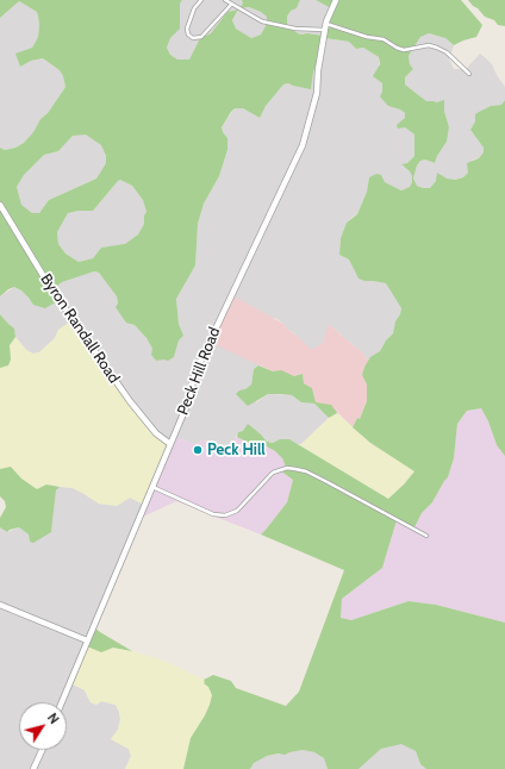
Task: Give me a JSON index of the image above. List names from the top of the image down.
{
  "streets": {
    "street": ["Byron Randall Road", "Peck Hill Road"]
  },
  "crossings": [
    ["Byron Randall Road", "Peck Hill Road"]
  ],
  "places": ["Peck Hill"],
  "north": "top right"
}
